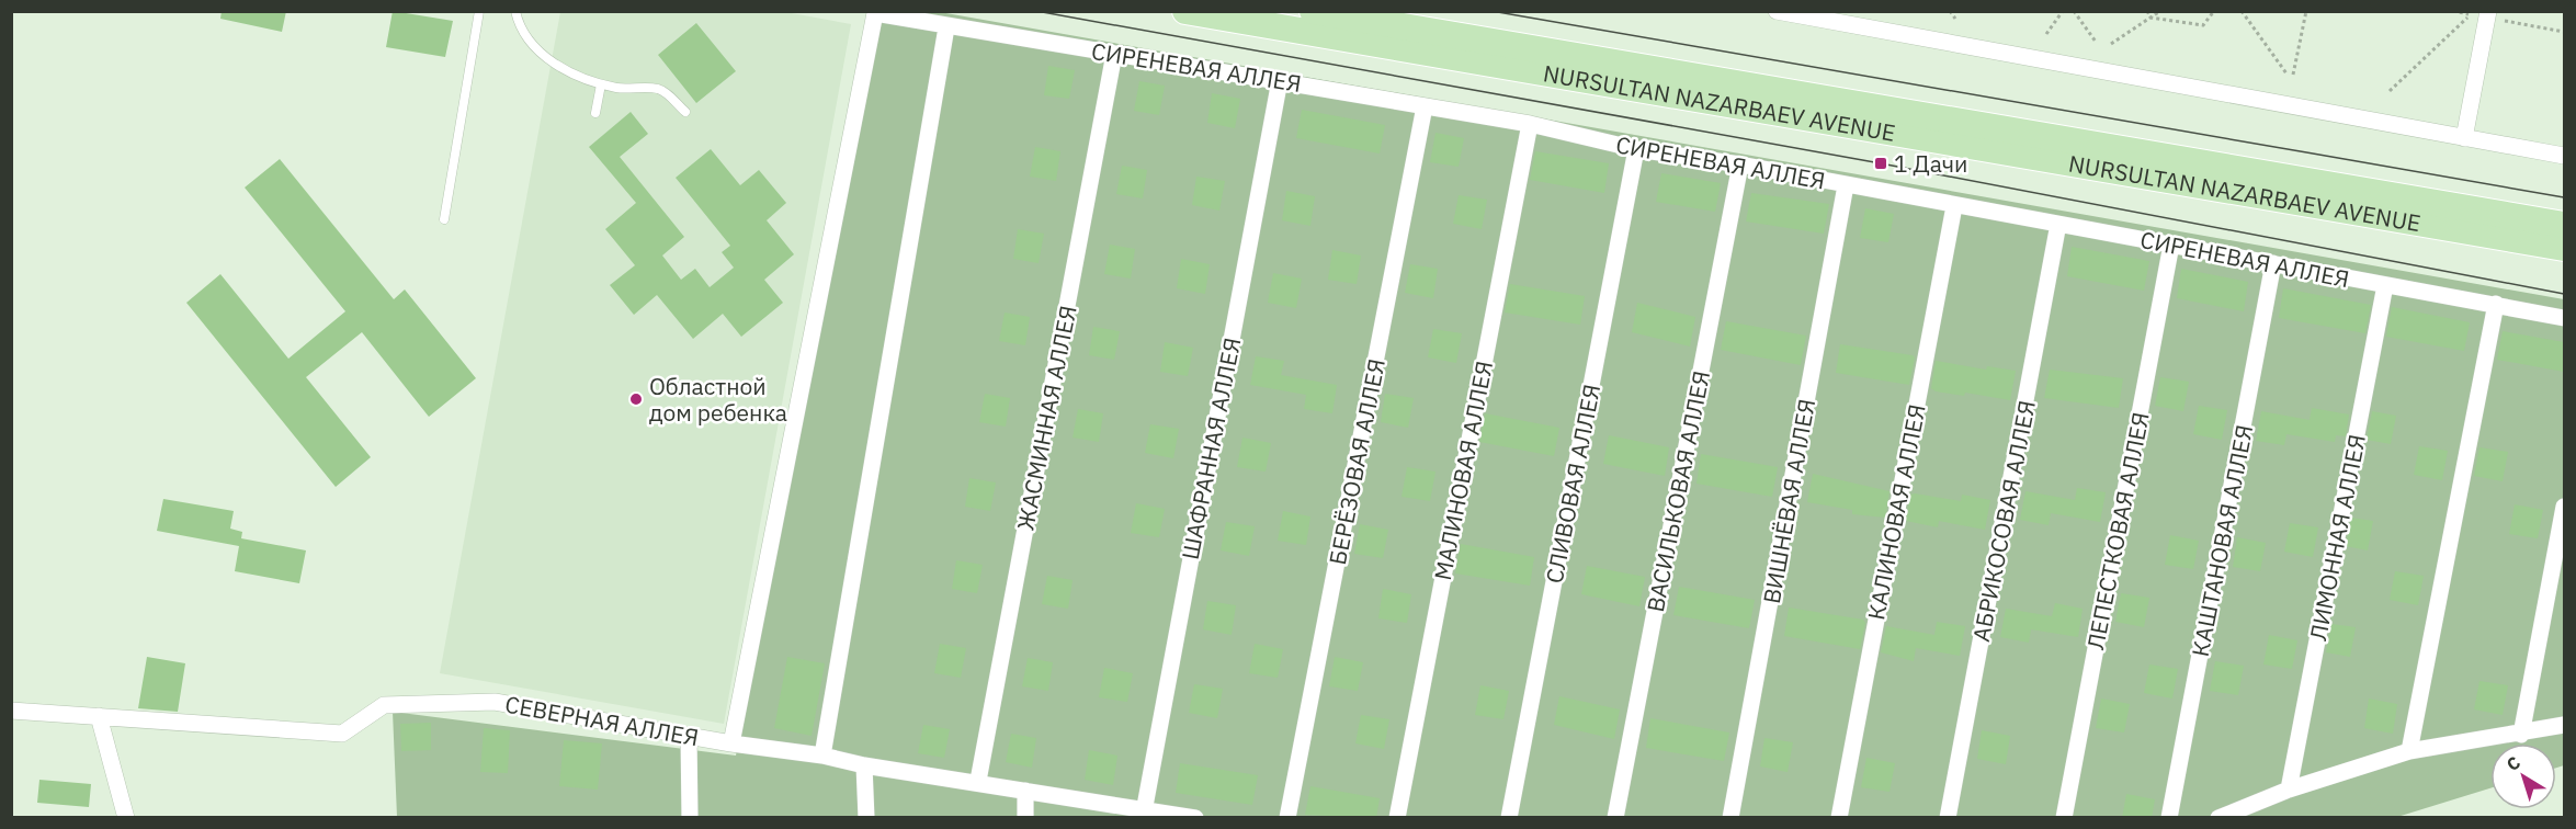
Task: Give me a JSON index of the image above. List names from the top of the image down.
{
  "streets": {
    "main road": ["NURSULTAN NAZARBAEV AVENUE"],
    "street": [
      "СИРЕНЕВАЯ АЛЛЕЯ",
      "ЖАСМИННАЯ АЛЛЕЯ",
      "ШАФРАННАЯ АЛЛЕЯ",
      "БЕРЁЗОВАЯ АЛЛЕЯ",
      "МАЛИНОВАЯ АЛЛЕЯ",
      "СЛИВОВАЯ АЛЛЕЯ",
      "ВАСИЛЬКОВАЯ АЛЛЕЯ",
      "ВИШНЁВАЯ АЛЛЕЯ",
      "КАЛИНОВАЯ АЛЛЕЯ",
      "АБРИКОСОВАЯ АЛЛЕЯ",
      "ЛЕПЕСТКОВАЯ АЛЛЕЯ",
      "ЛИМОННАЯ АЛЛЕЯ",
      "КАШТАНОВАЯ АЛЛЕЯ",
      "СЕВЕРНАЯ АЛЛЕЯ"
    ]
  },
  "crossings": [
    ["СИРЕНЕВАЯ АЛЛЕЯ", "ЖАСМИННАЯ АЛЛЕЯ"],
    ["СИРЕНЕВАЯ АЛЛЕЯ", "ШАФРАННАЯ АЛЛЕЯ"],
    ["СИРЕНЕВАЯ АЛЛЕЯ", "БЕРЁЗОВАЯ АЛЛЕЯ"],
    ["СИРЕНЕВАЯ АЛЛЕЯ", "МАЛИНОВАЯ АЛЛЕЯ"],
    ["СИРЕНЕВАЯ АЛЛЕЯ", "СЛИВОВАЯ АЛЛЕЯ"],
    ["СИРЕНЕВАЯ АЛЛЕЯ", "ВАСИЛЬКОВАЯ АЛЛЕЯ"],
    ["СИРЕНЕВАЯ АЛЛЕЯ", "ВИШНЁВАЯ АЛЛЕЯ"],
    ["СИРЕНЕВАЯ АЛЛЕЯ", "КАЛИНОВАЯ АЛЛЕЯ"],
    ["СИРЕНЕВАЯ АЛЛЕЯ", "АБРИКОСОВАЯ АЛЛЕЯ"],
    ["СИРЕНЕВАЯ АЛЛЕЯ", "ЛЕПЕСТКОВАЯ АЛЛЕЯ"],
    ["СИРЕНЕВАЯ АЛЛЕЯ", "ЛИМОННАЯ АЛЛЕЯ"],
    ["СИРЕНЕВАЯ АЛЛЕЯ", "КАШТАНОВАЯ АЛЛЕЯ"],
    ["ЖАСМИННАЯ АЛЛЕЯ", "СЕВЕРНАЯ АЛЛЕЯ"],
    ["ШАФРАННАЯ АЛЛЕЯ", "СЕВЕРНАЯ АЛЛЕЯ"]
  ],
  "places": {
    "transit": ["1 Дачи"],
    "other": ["Областной дом ребенка"]
  },
  "north": "top left"
}
